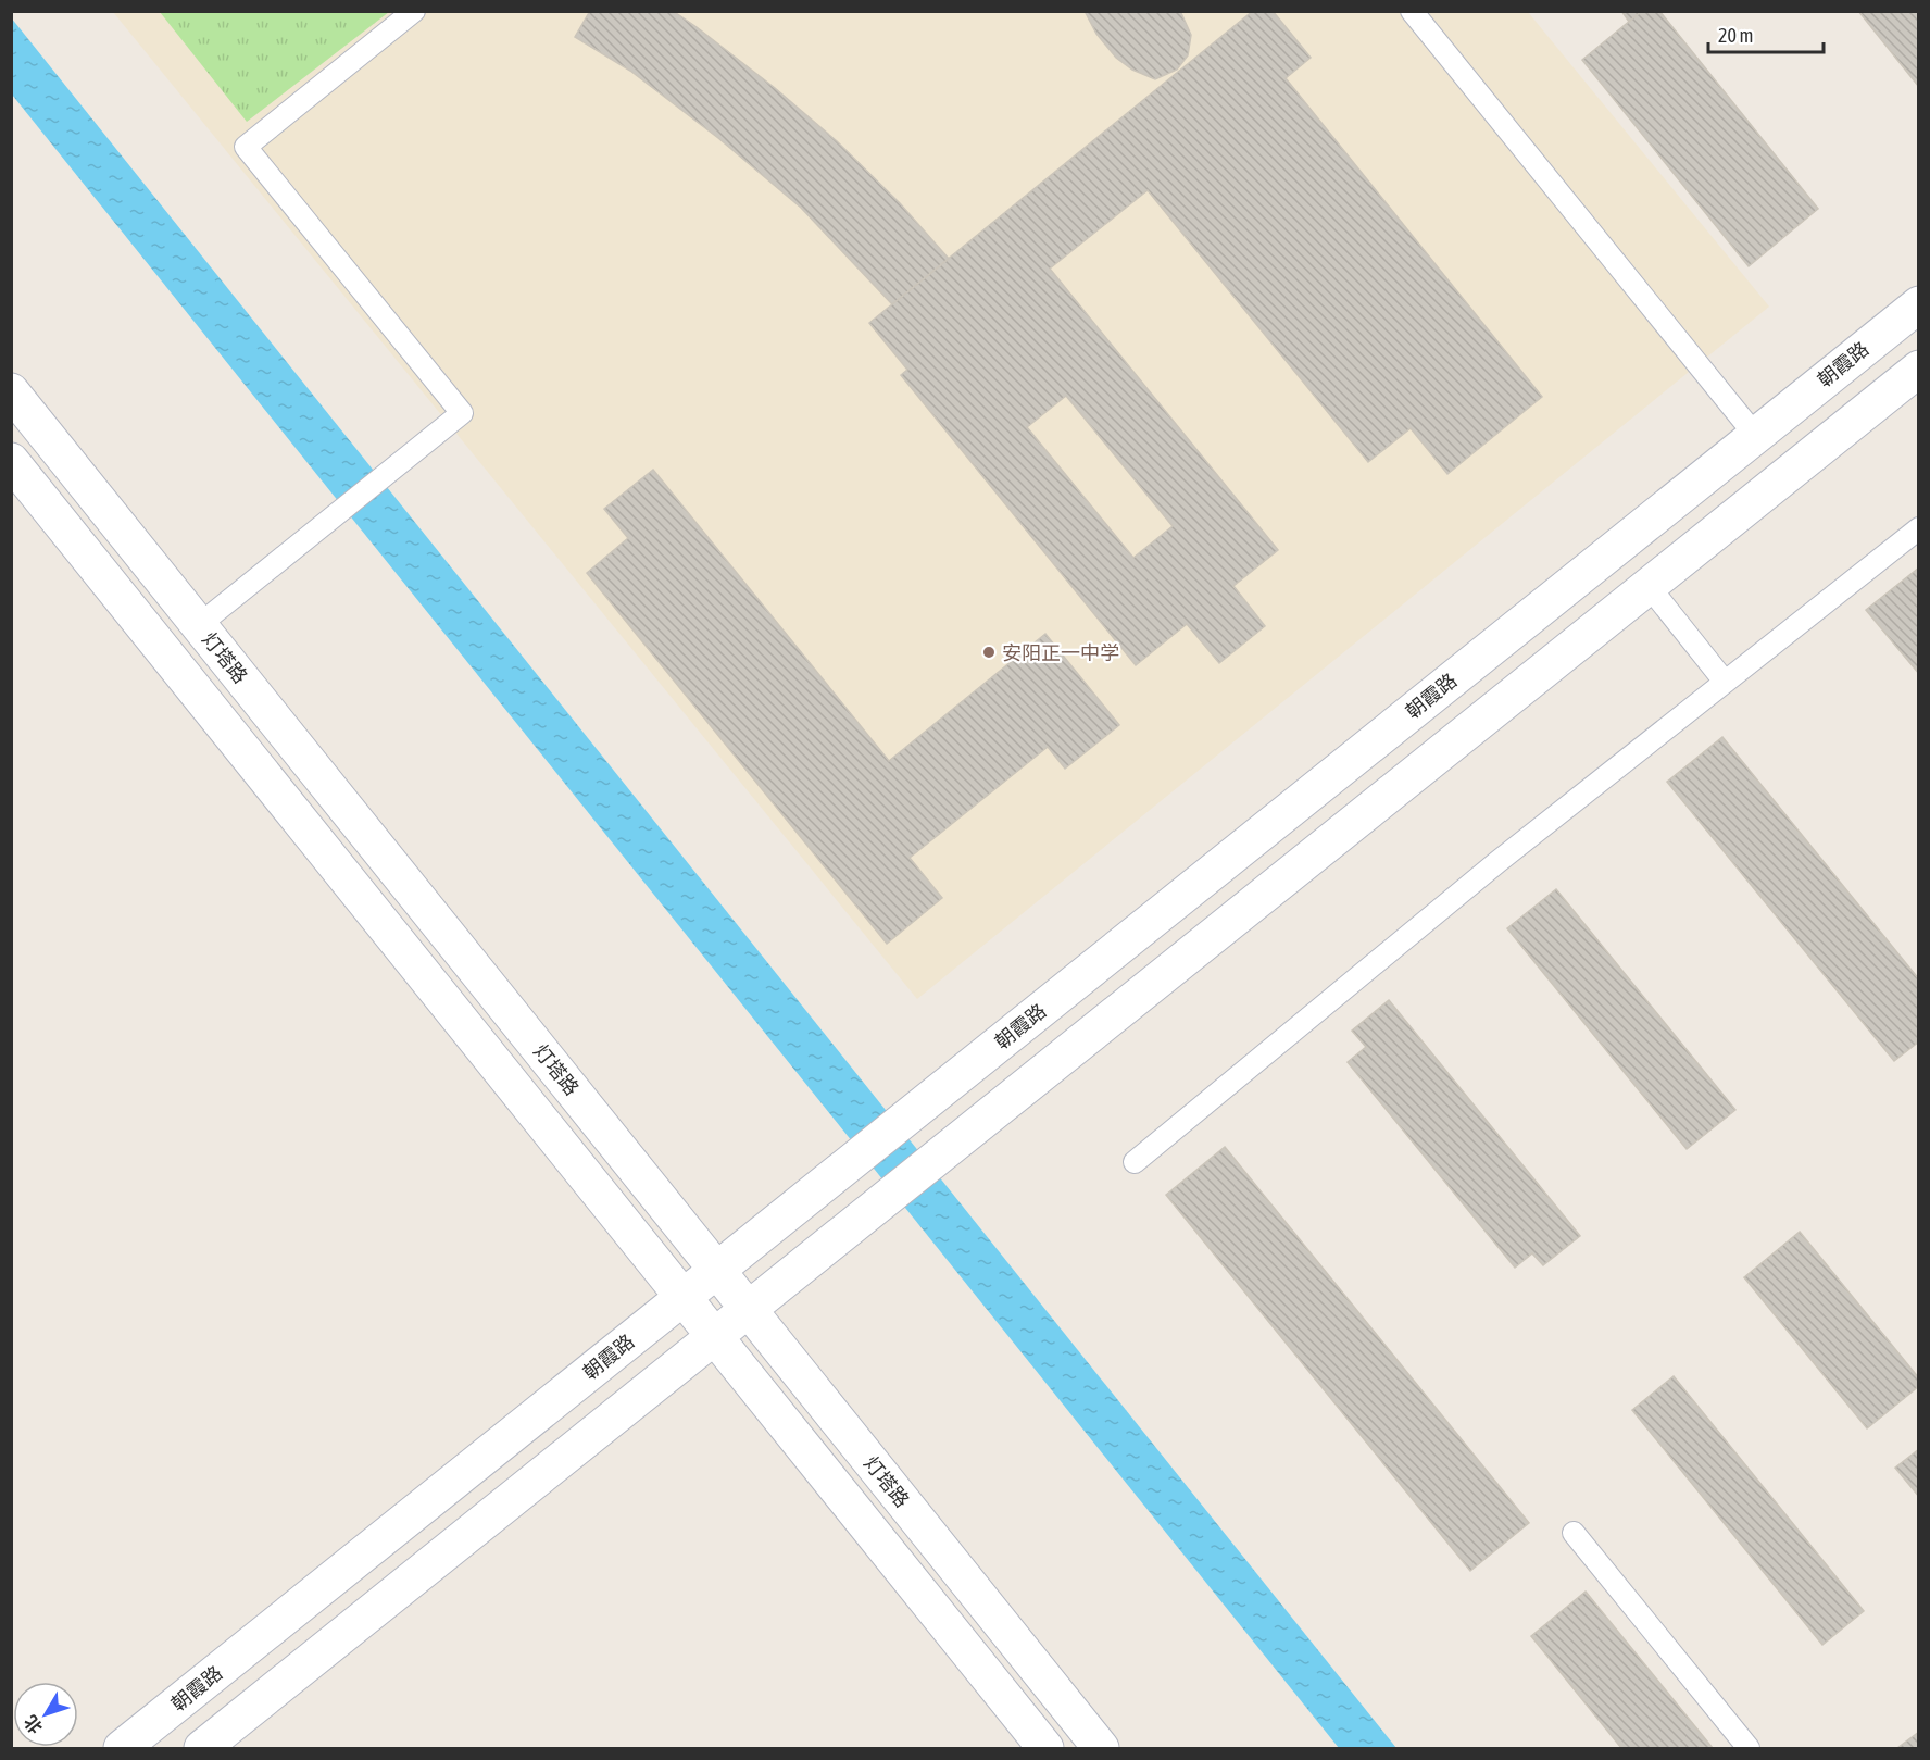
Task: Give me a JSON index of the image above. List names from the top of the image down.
{
  "streets": {
    "street": ["朝霞路", "灯塔路"]
  },
  "crossings": [
    ["朝霞路", "灯塔路"]
  ],
  "places": ["安阳正一中学"],
  "scale_bar": "20 m",
  "north": "bottom left"
}
